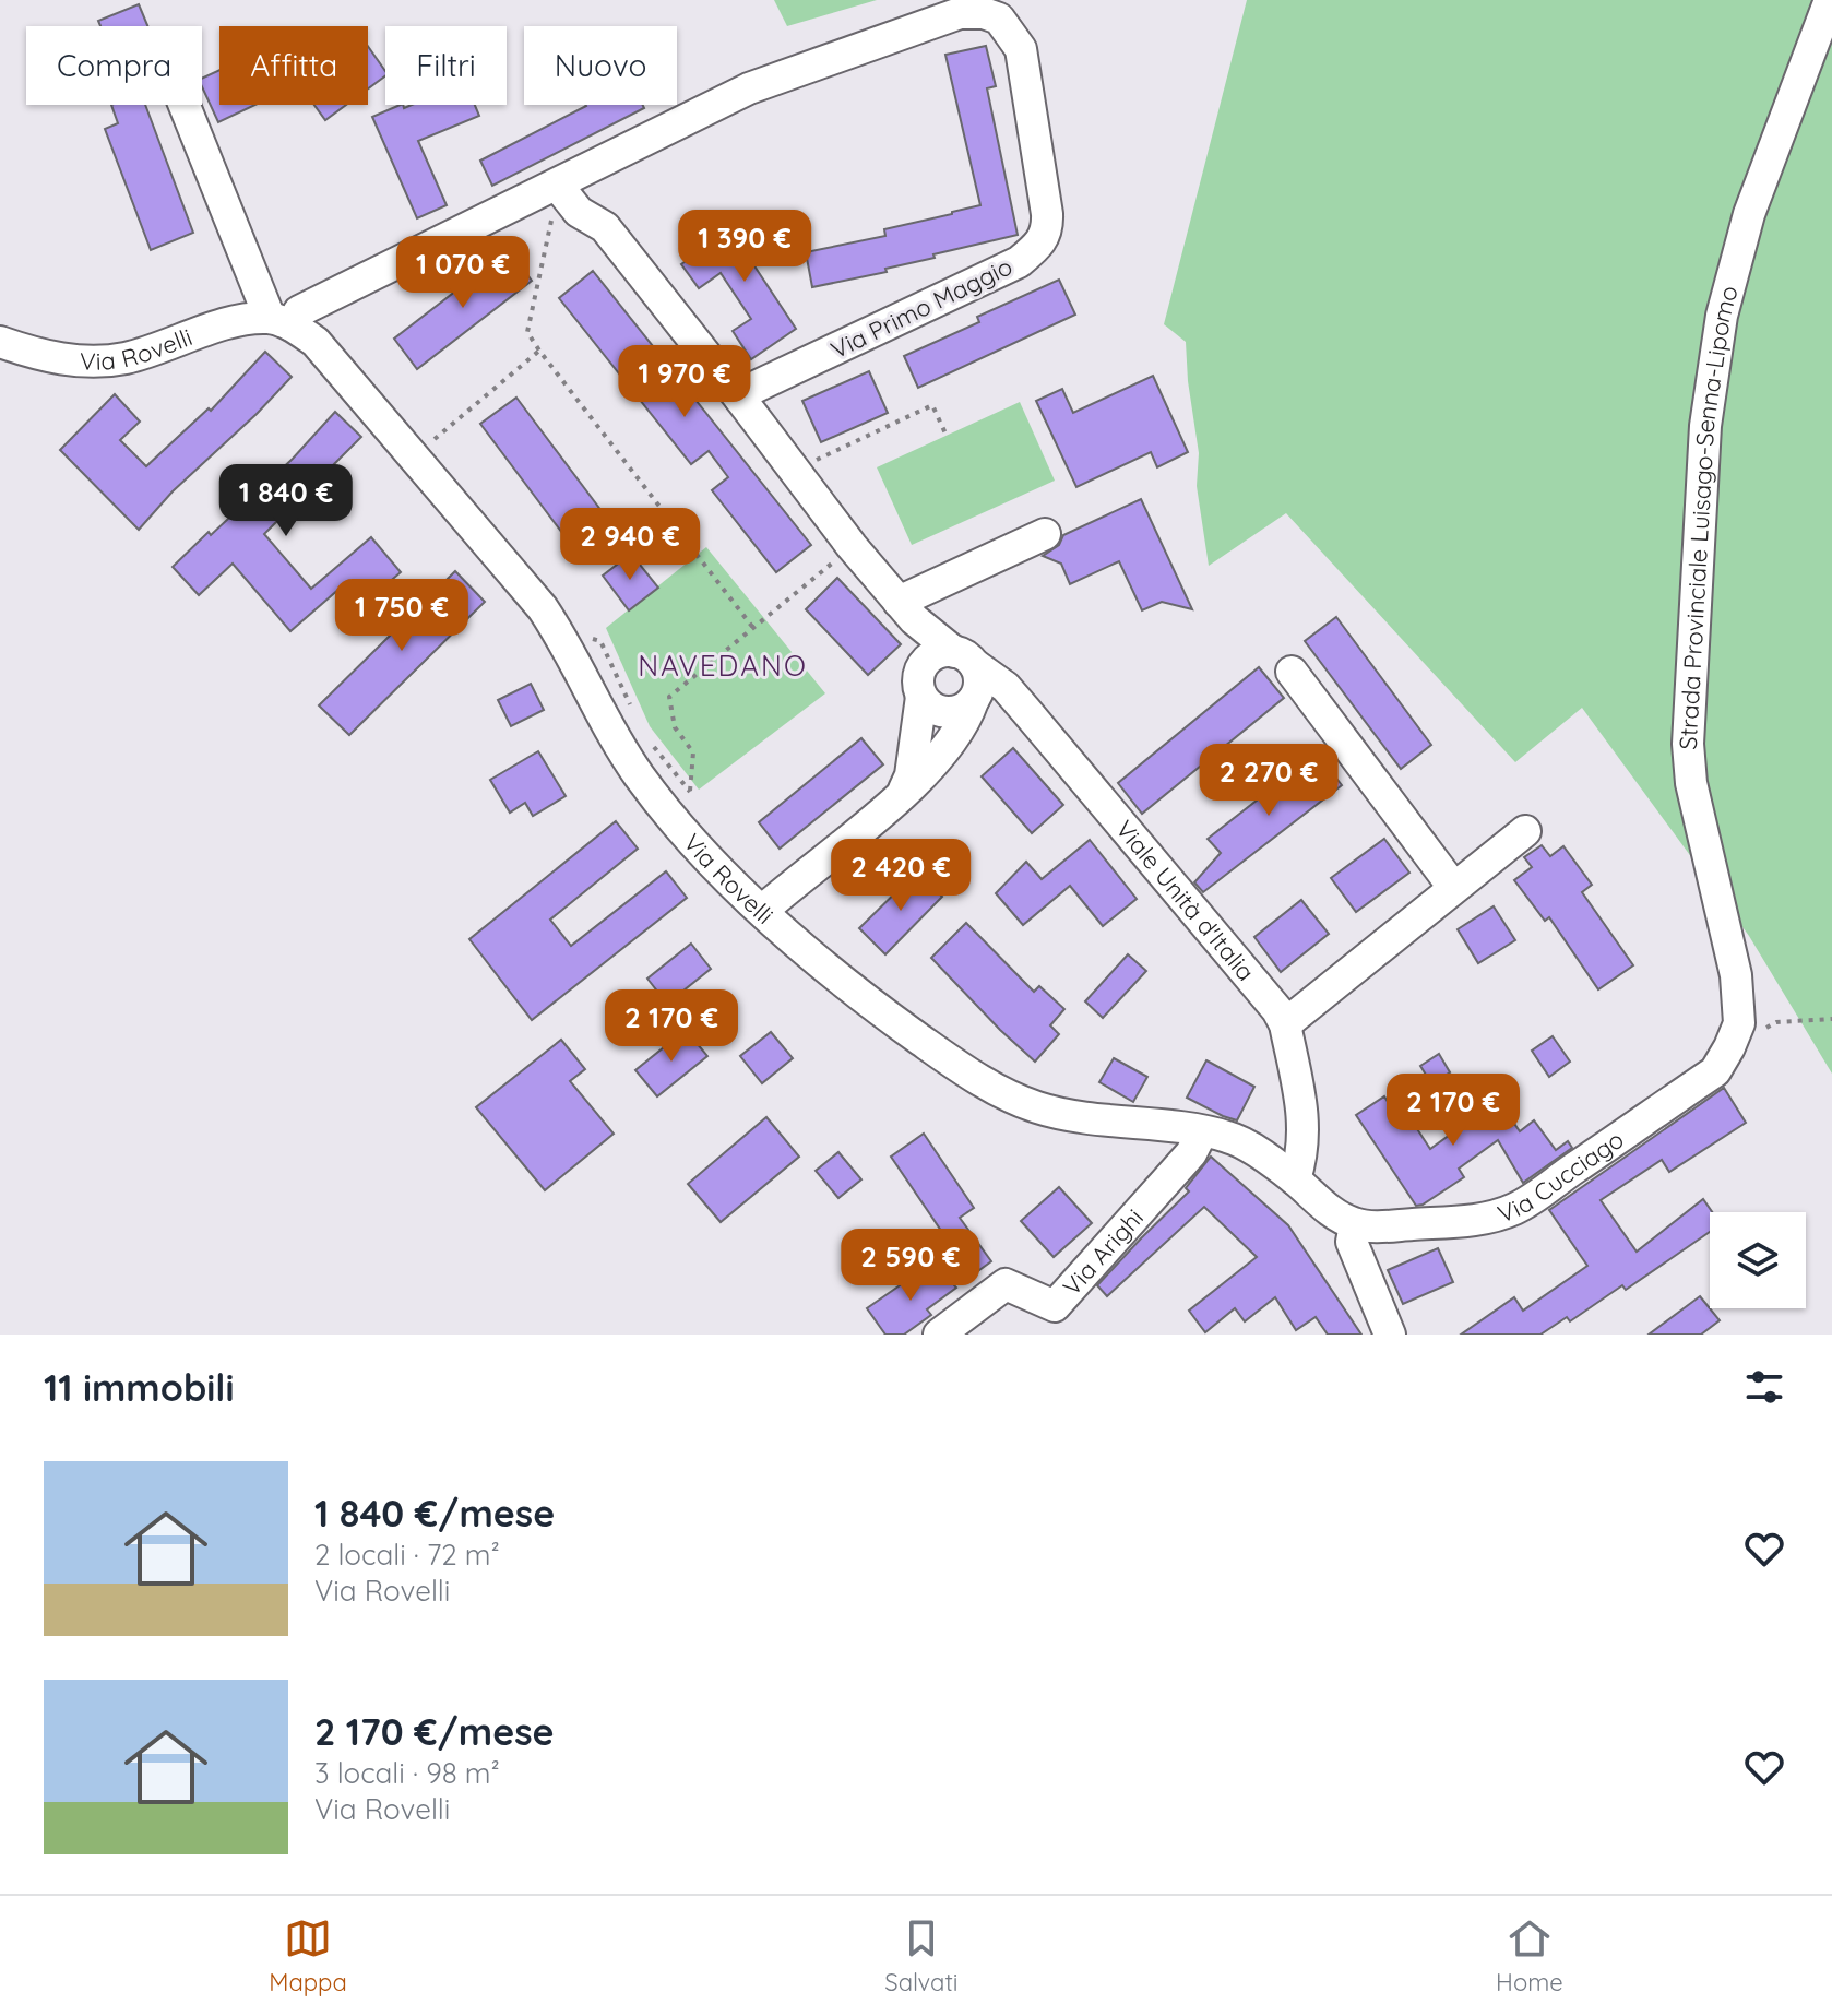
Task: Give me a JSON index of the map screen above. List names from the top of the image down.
{
  "streets": {
    "street": [
      "Via Primo Maggio",
      "Via Rovelli",
      "Strada Provinciale Luisago-Senna-Lipomo",
      "Viale Unità d'Italia",
      "Via Cucciago",
      "Via Arighi"
    ]
  },
  "crossings": [
    ["Via Primo Maggio", "Viale Unità d'Italia"],
    ["Via Rovelli", "Viale Unità d'Italia"],
    ["Via Rovelli", "Via Cucciago"],
    ["Via Rovelli", "Via Arighi"],
    ["Strada Provinciale Luisago-Senna-Lipomo", "Via Cucciago"]
  ],
  "districts": ["NAVEDANO"],
  "page": {
    "chip": [
      "Compra",
      "Affitta",
      "Filtri",
      "Nuovo"
    ],
    "price": [
      "1 390 €",
      "1 070 €",
      "1 970 €",
      "1 840 €",
      "2 940 €",
      "1 750 €",
      "2 270 €",
      "2 420 €",
      "2 170 €",
      "2 170 €",
      "2 590 €"
    ],
    "heading": "11 immobili",
    "list": [
      {
        "name": "1 840 €/mese",
        "note": "2 locali · 72 m² · Via Rovelli"
      },
      {
        "name": "2 170 €/mese",
        "note": "3 locali · 98 m² · Via Rovelli"
      }
    ],
    "tabs": ["Mappa", "Salvati", "Home"]
  }
}
